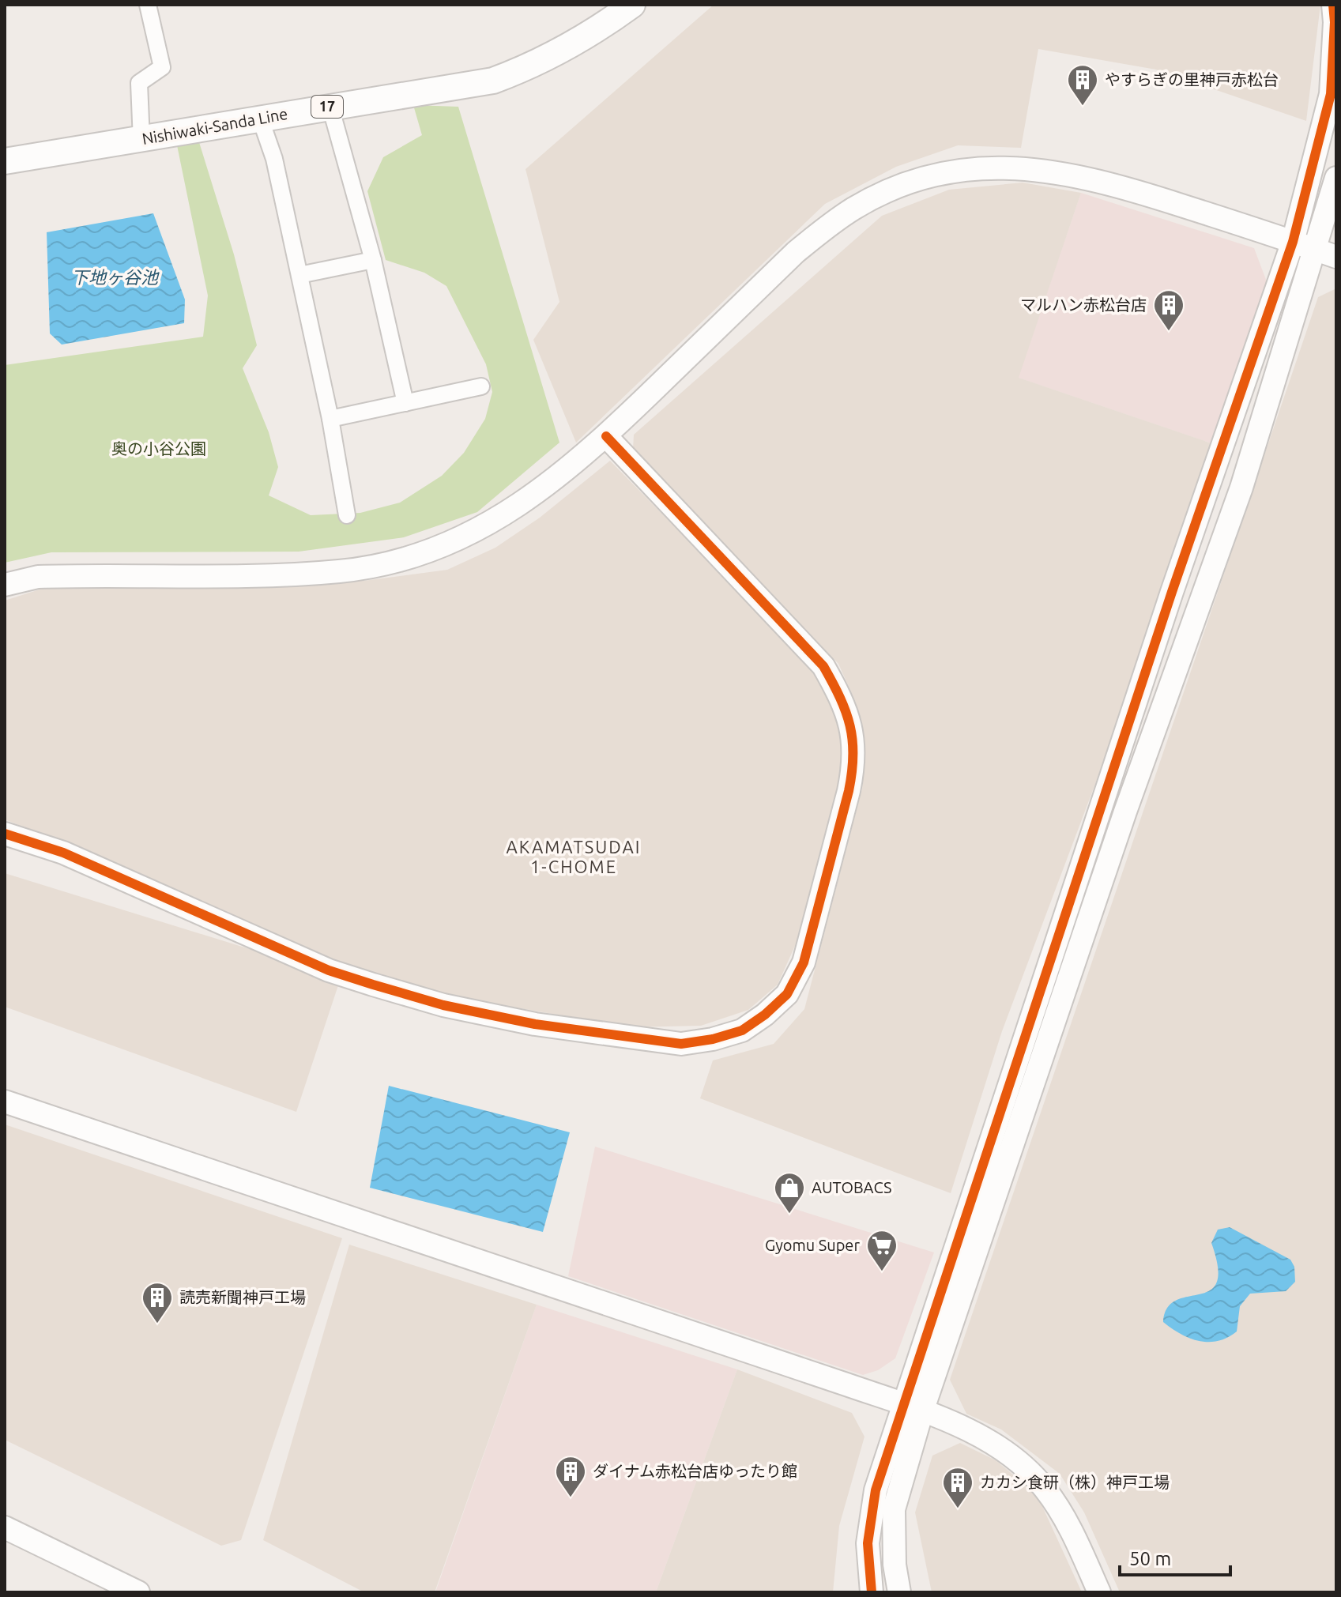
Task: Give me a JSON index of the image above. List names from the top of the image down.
{
  "streets": {
    "main road": ["17", "Nishiwaki-Sanda Line"]
  },
  "districts": ["AKAMATSUDAI 1-CHOME"],
  "water": ["下地ヶ谷池"],
  "parks": ["奥の小谷公園"],
  "places": {
    "building": [
      "やすらぎの里神戸赤松台",
      "マルハン赤松台店",
      "読売新聞神戸工場",
      "ダイナム赤松台店ゆったり館",
      "カカシ食研（株）神戸工場"
    ],
    "shop": ["AUTOBACS"],
    "supermarket": ["Gyomu Super"]
  },
  "scale_bar": "50 m"
}
